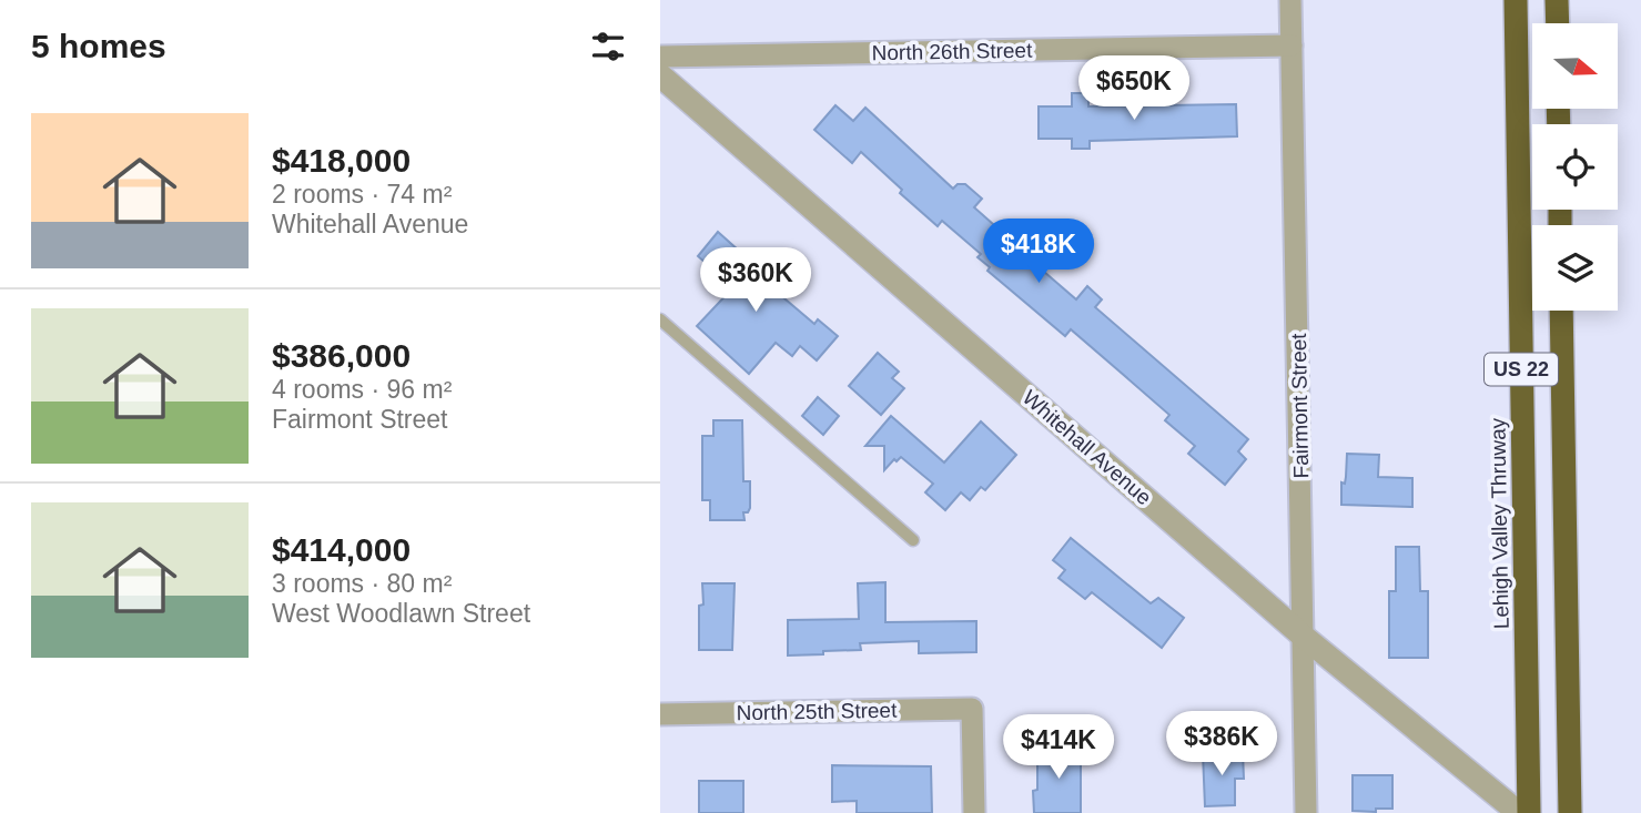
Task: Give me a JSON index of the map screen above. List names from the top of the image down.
{
  "streets": {
    "highway": ["US 22", "Lehigh Valley Thruway"],
    "street": [
      "North 26th Street",
      "Fairmont Street",
      "Whitehall Avenue",
      "North 25th Street"
    ]
  },
  "crossings": [
    ["North 26th Street", "Fairmont Street"],
    ["Fairmont Street", "Whitehall Avenue"]
  ],
  "north": "right",
  "page": {
    "heading": "5 homes",
    "price": [
      "$650K",
      "$418K",
      "$360K",
      "$386K",
      "$414K"
    ],
    "list": [
      {
        "name": "$418,000",
        "note": "2 rooms · 74 m² · Whitehall Avenue"
      },
      {
        "name": "$386,000",
        "note": "4 rooms · 96 m² · Fairmont Street"
      },
      {
        "name": "$414,000",
        "note": "3 rooms · 80 m² · West Woodlawn Street"
      }
    ]
  }
}
